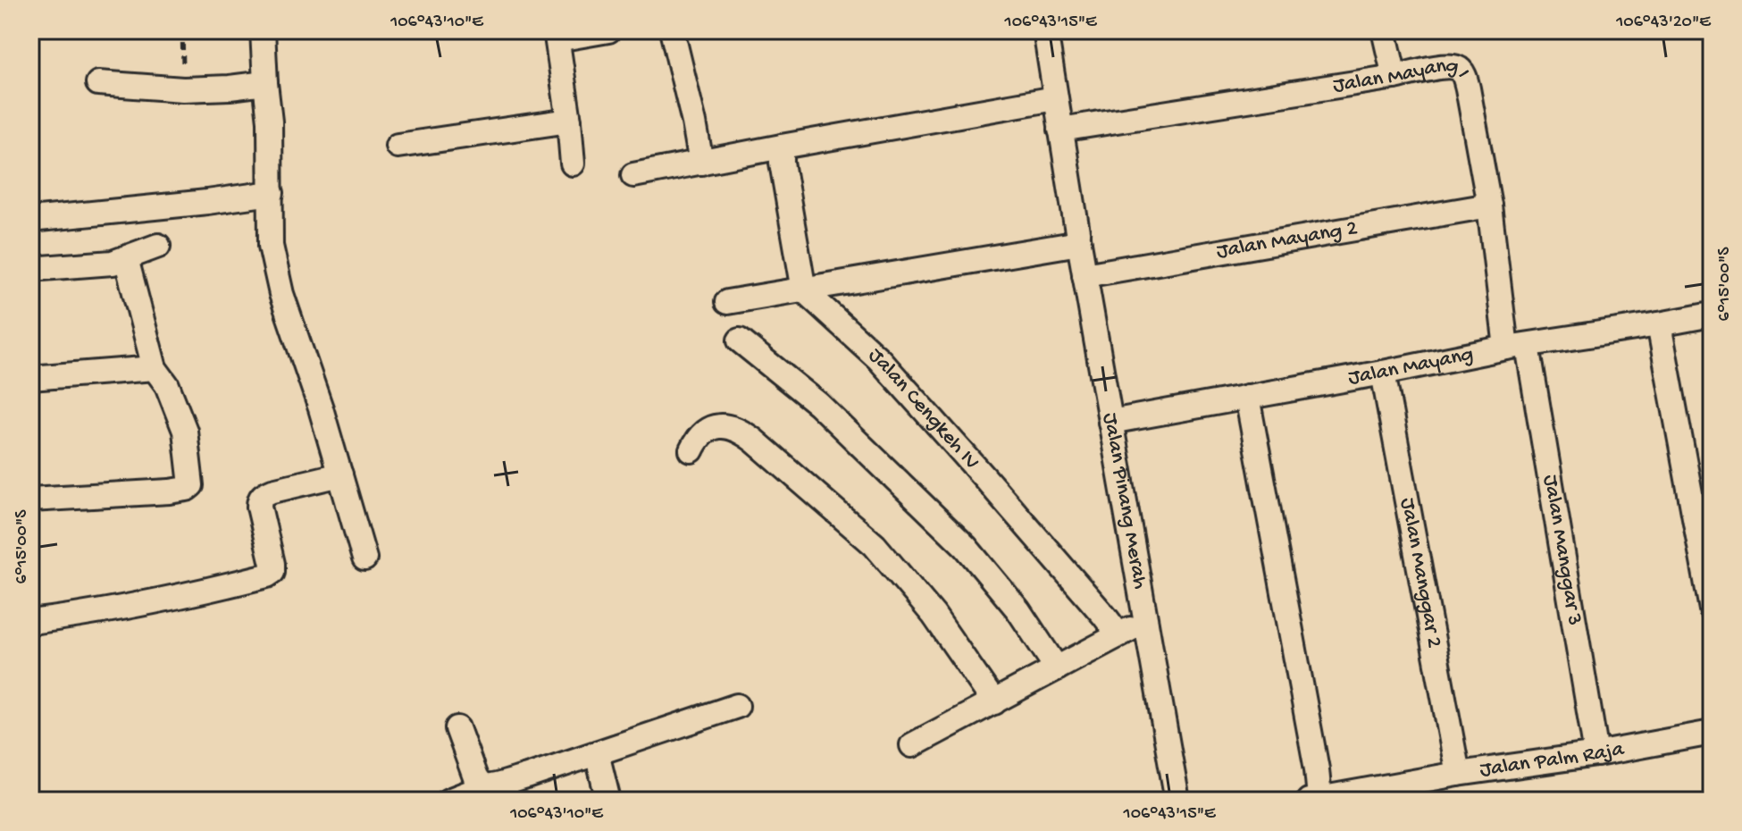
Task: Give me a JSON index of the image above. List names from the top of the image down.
{
  "streets": {
    "street": [
      "Jalan Mayang I",
      "Jalan Mayang 2",
      "Jalan Mayang",
      "Jalan Cengkeh IV",
      "Jalan Pinang Merah",
      "Jalan Manggar 3",
      "Jalan Manggar 2",
      "Jalan Palm Raja"
    ]
  },
  "crossings": [
    ["Jalan Mayang I", "Jalan Mayang 2"],
    ["Jalan Mayang I", "Jalan Mayang"],
    ["Jalan Mayang I", "Jalan Pinang Merah"],
    ["Jalan Mayang I", "Jalan Manggar 3"],
    ["Jalan Mayang 2", "Jalan Pinang Merah"],
    ["Jalan Mayang", "Jalan Pinang Merah"],
    ["Jalan Mayang", "Jalan Manggar 3"],
    ["Jalan Mayang", "Jalan Manggar 2"],
    ["Jalan Manggar 3", "Jalan Palm Raja"],
    ["Jalan Manggar 2", "Jalan Palm Raja"]
  ],
  "coordinates": [
    "106°43'10\"E",
    "106°43'15\"E",
    "106°43'20\"E",
    "6°15'00\"S"
  ]
}
